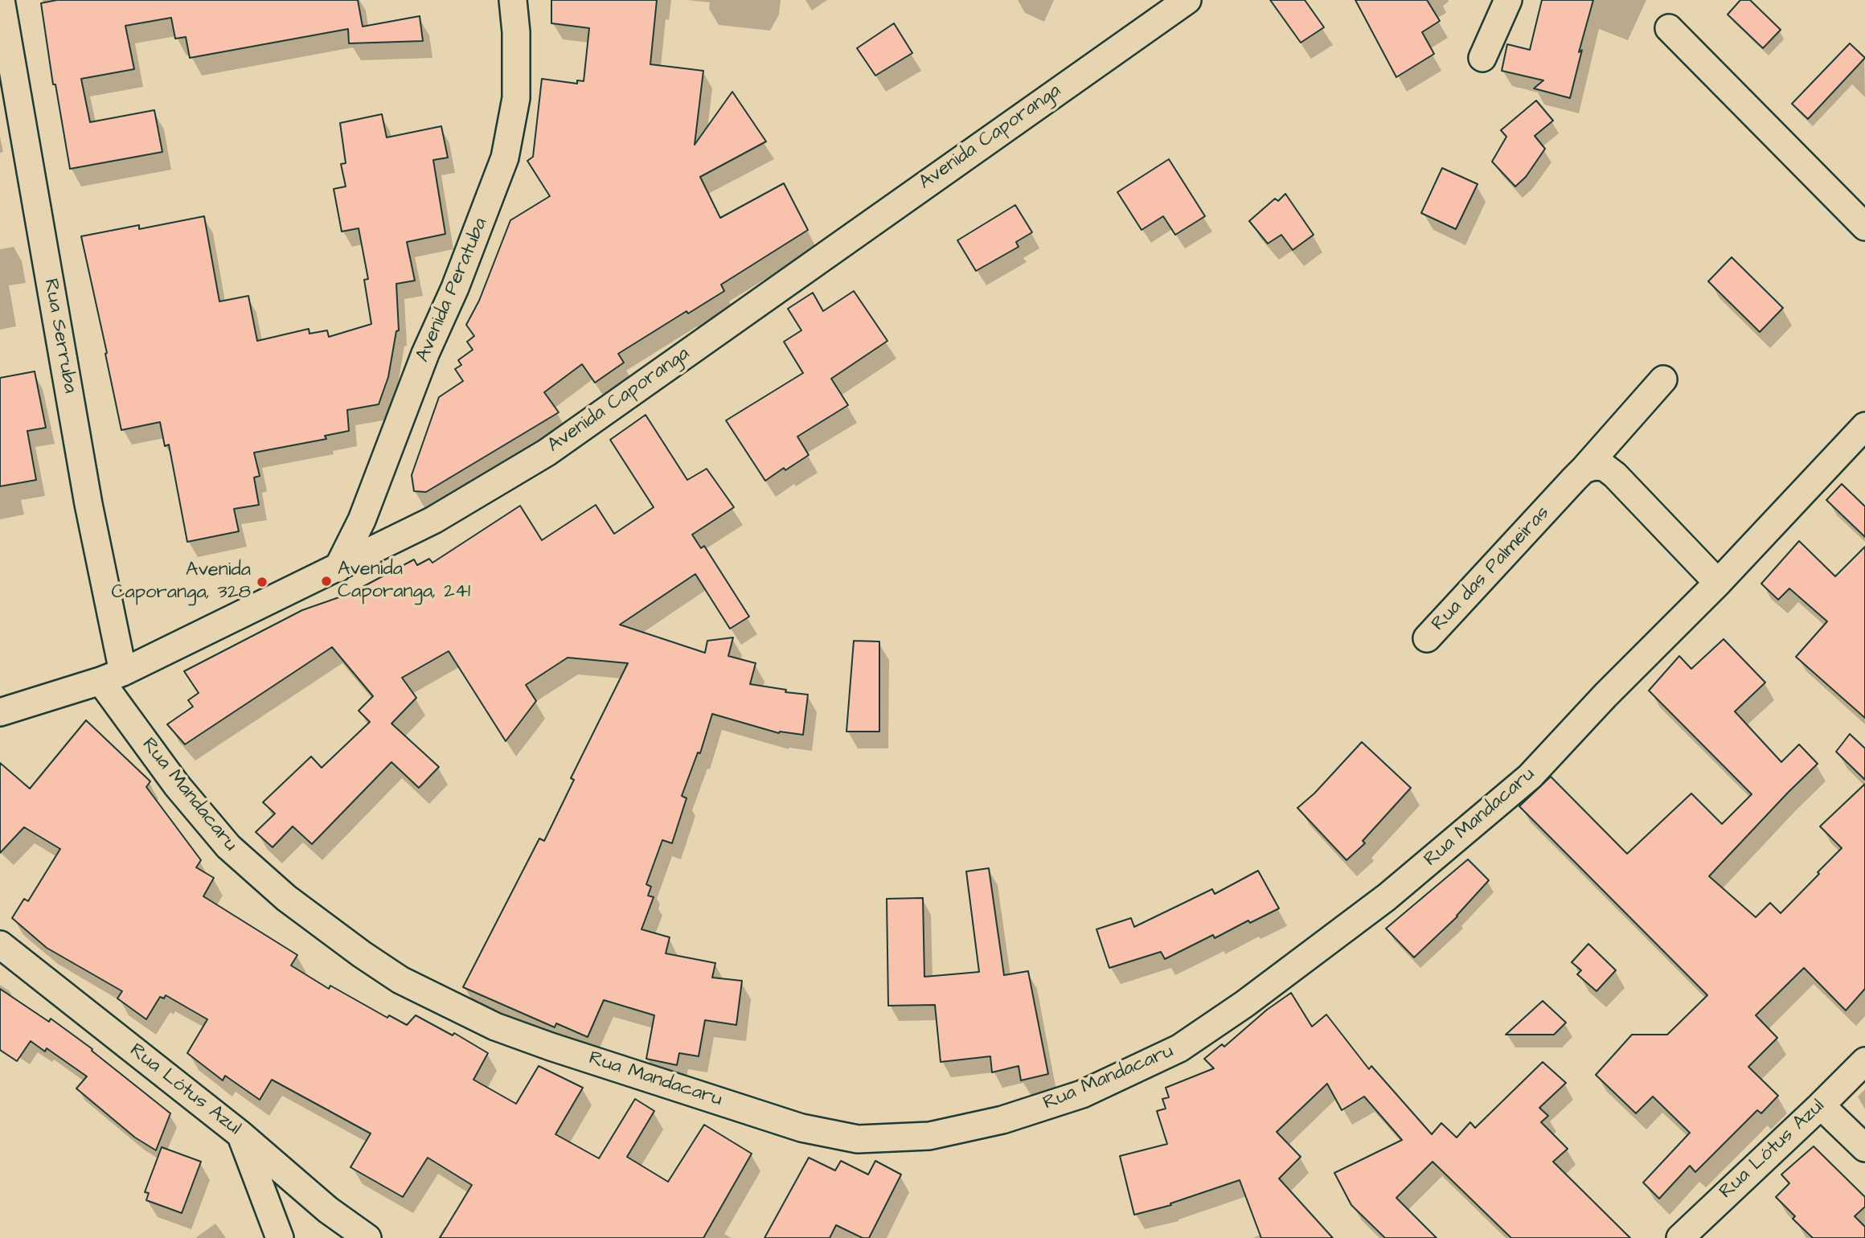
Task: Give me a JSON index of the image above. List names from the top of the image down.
{
  "streets": {
    "street": [
      "Avenida Caporanga",
      "Avenida Peratuba",
      "Rua Serruba",
      "Rua das Palmeiras",
      "Rua Mandacaru",
      "Rua Lótus Azul"
    ]
  },
  "crossings": [
    ["Avenida Caporanga", "Avenida Peratuba"],
    ["Avenida Caporanga", "Rua Serruba"],
    ["Avenida Caporanga", "Rua Mandacaru"],
    ["Rua Serruba", "Rua Mandacaru"]
  ],
  "places": ["Avenida Caporanga, 241", "Avenida Caporanga, 328"]
}
